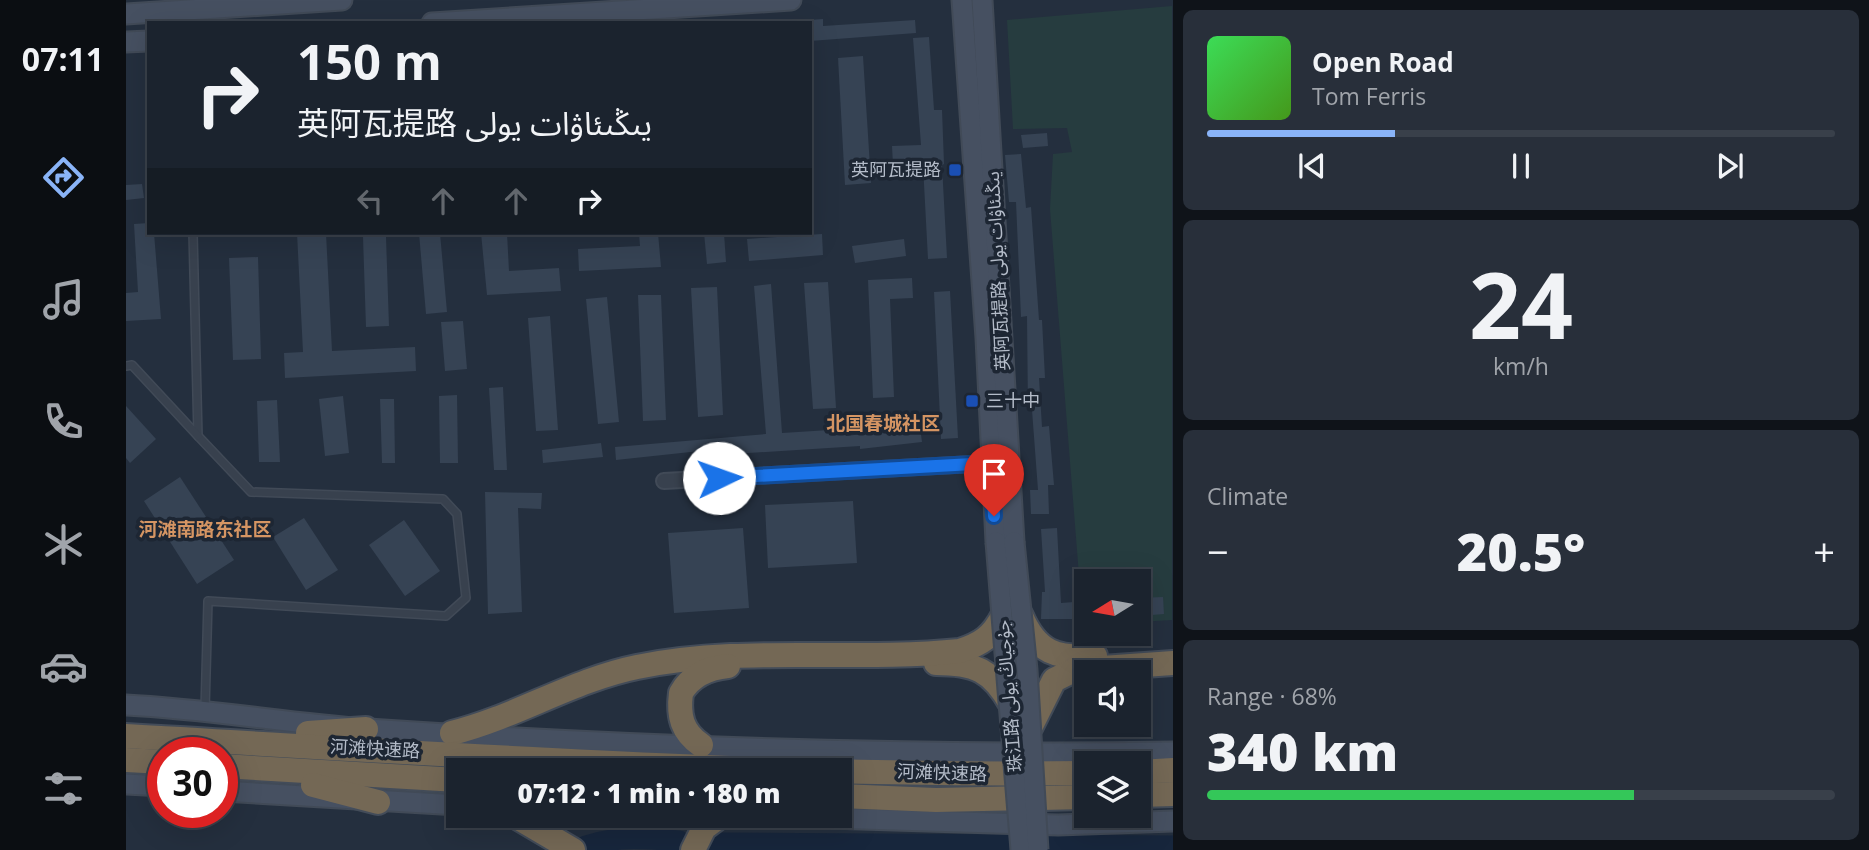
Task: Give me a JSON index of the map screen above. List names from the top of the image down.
{
  "streets": {
    "highway": ["河滩快速路"],
    "street": ["英阿瓦提路 يىڭىئاۋات يولى", "珠江路 جۇجياڭ يولى"]
  },
  "crossings": [
    ["英阿瓦提路 يىڭىئاۋات يولى", "珠江路 جۇجياڭ يولى"]
  ],
  "districts": ["北国春城社区", "河滩南路东社区"],
  "places": {
    "transit": ["英阿瓦提路", "三十中"]
  },
  "north": "left",
  "page": {
    "tabs": "07:11",
    "turn": ["150 m", "英阿瓦提路 يىڭىئاۋات يولى"],
    "song": ["Open Road", "Tom Ferris"],
    "tile": [
      ["24", "km/h"],
      "Climate",
      ["Range · 68%", "340 km"]
    ],
    "heat": ["−", "20.5°", "+"],
    "limit": "30",
    "trip": "07:12 · 1 min · 180 m"
  }
}
